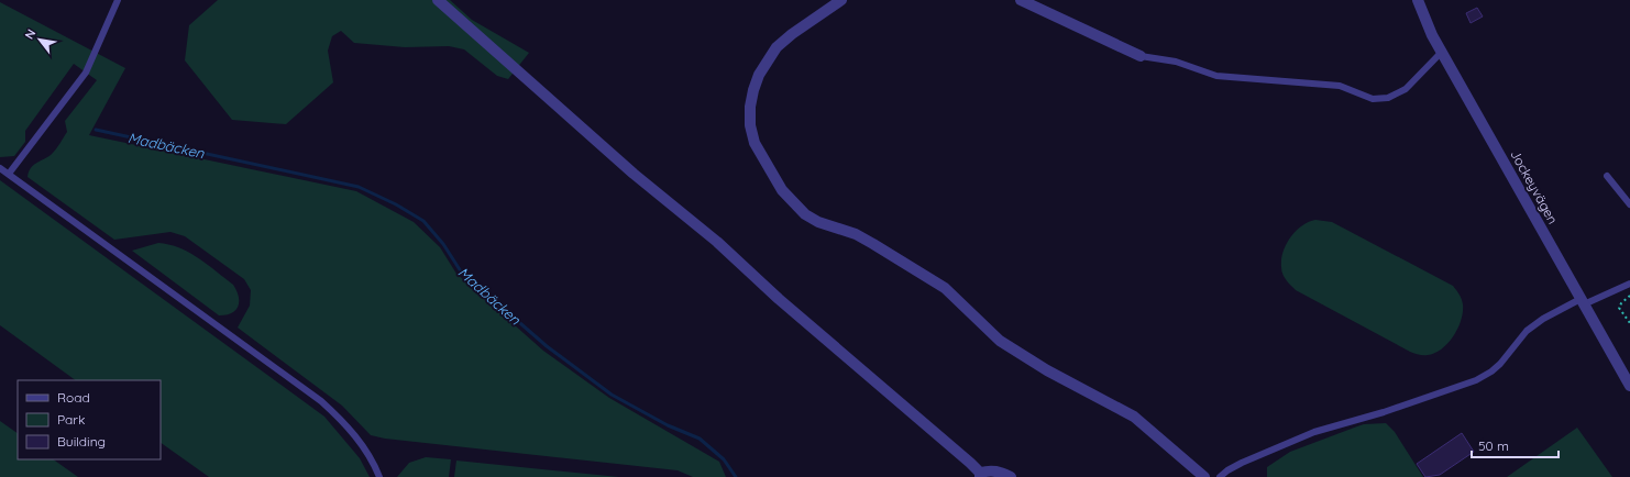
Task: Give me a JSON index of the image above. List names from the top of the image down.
{
  "streets": {
    "street": ["Jockeyvägen"]
  },
  "water": ["Madbäcken"],
  "legend": ["Road", "Park", "Building"],
  "scale_bar": "50 m",
  "north": "top left"
}
